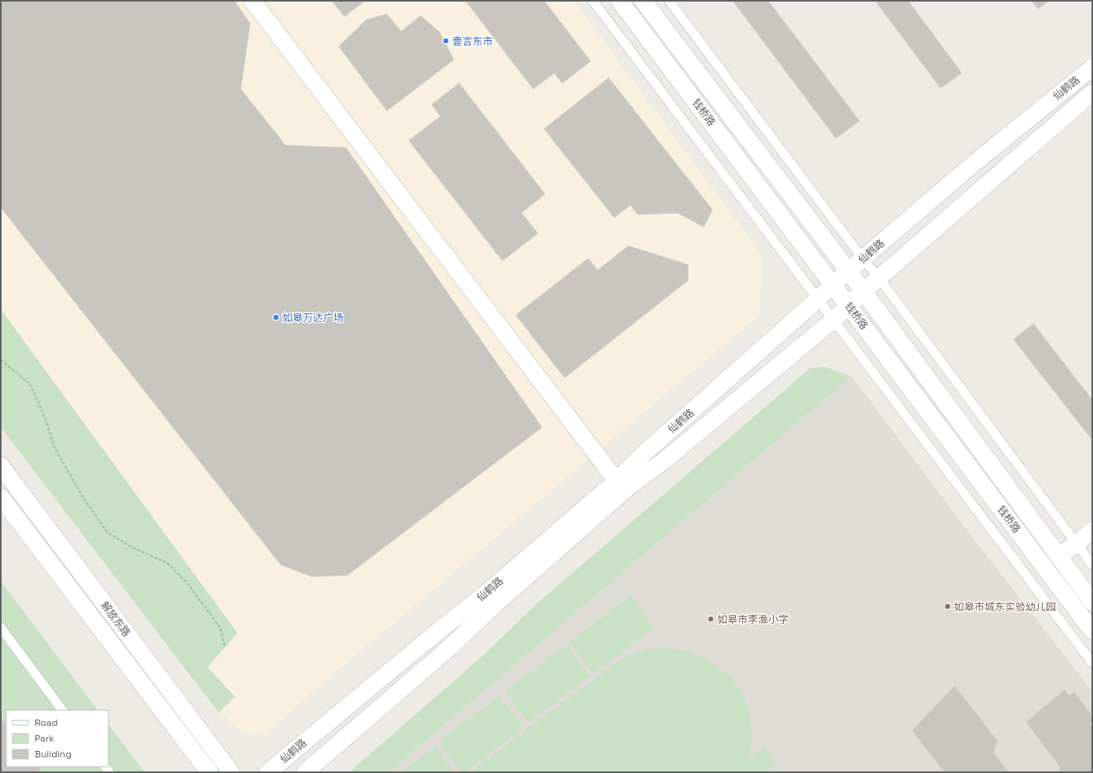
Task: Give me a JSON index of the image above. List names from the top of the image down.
{
  "streets": {
    "street": ["仙鹤路", "钱桥路", "解放东路"]
  },
  "crossings": [
    ["仙鹤路", "钱桥路"]
  ],
  "places": [
    "壹言东市",
    "如皋万达广场",
    "如皋市城东实验幼儿园",
    "如皋市李渔小学"
  ],
  "legend": ["Road", "Park", "Building"]
}
